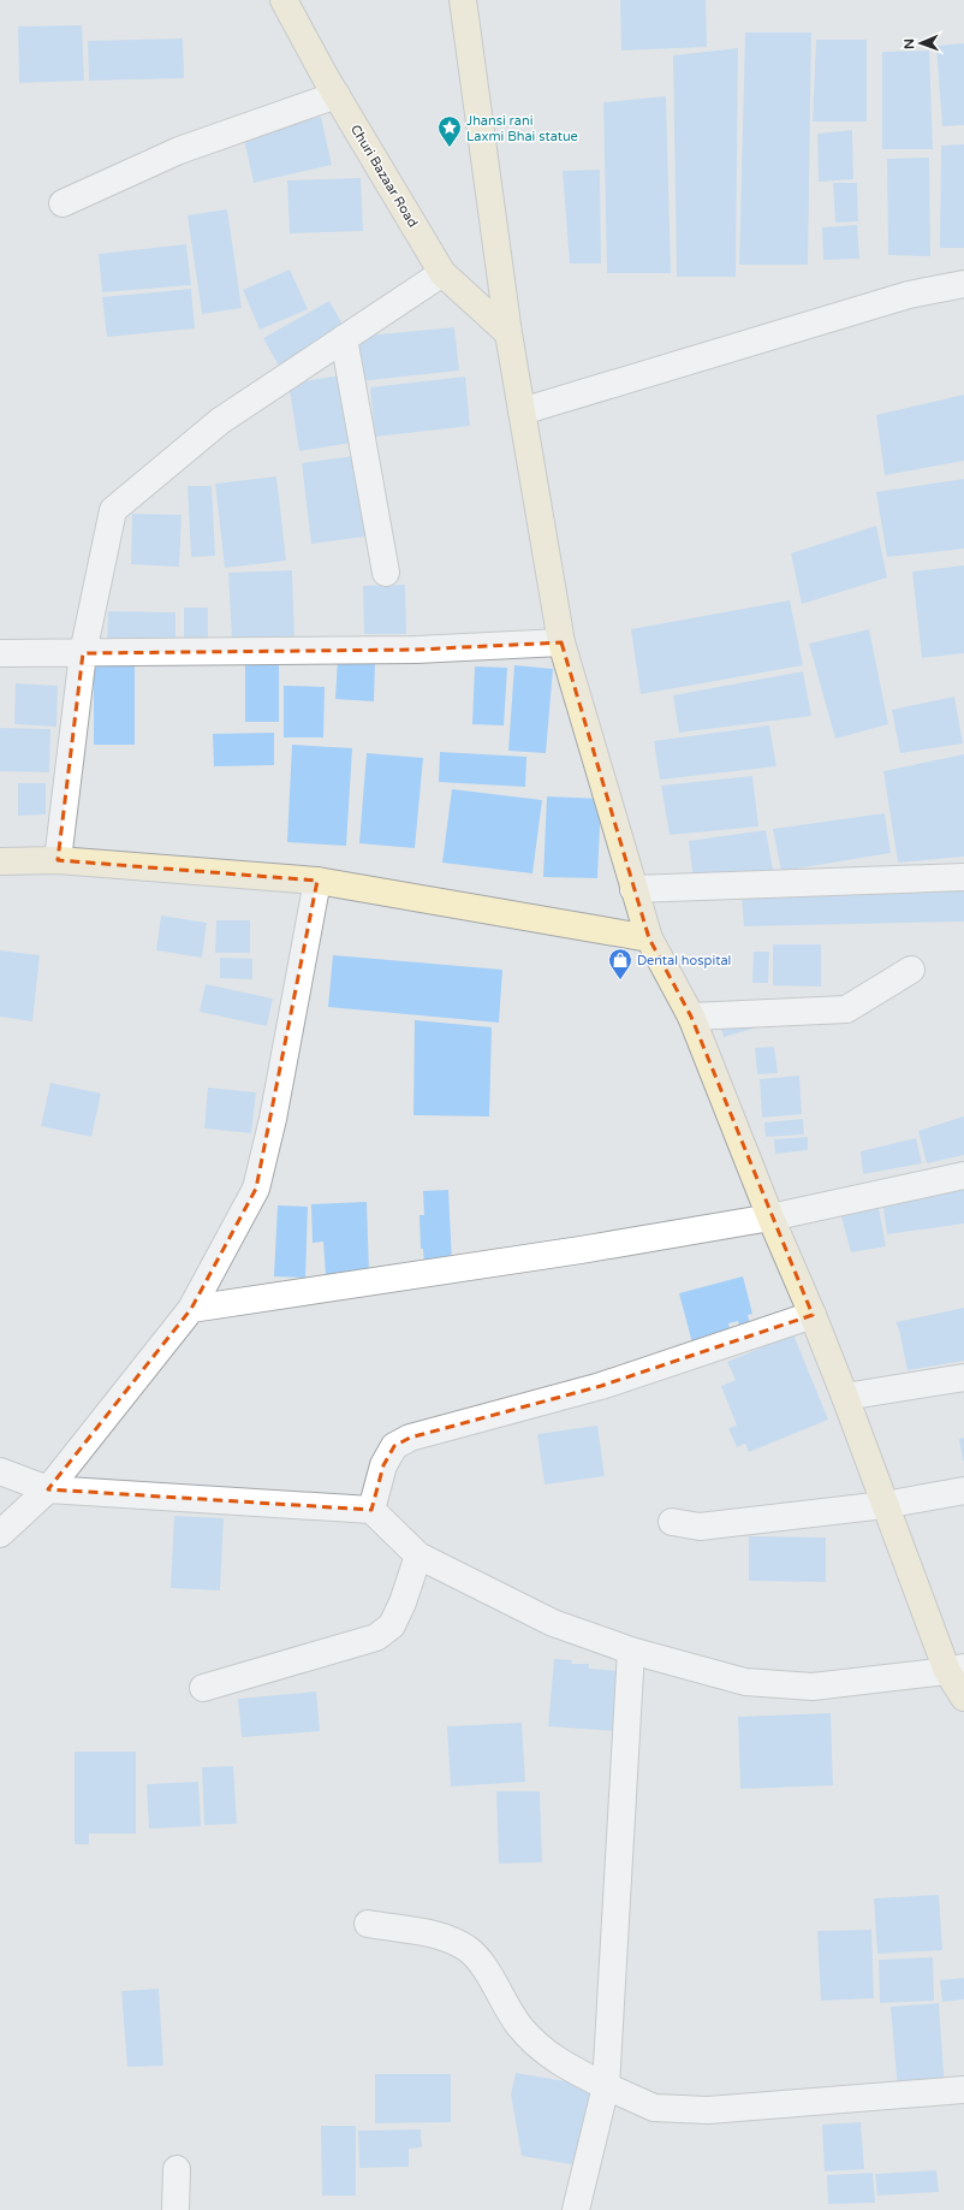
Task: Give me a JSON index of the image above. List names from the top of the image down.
{
  "streets": {
    "main road": ["Churi Bazaar Road"]
  },
  "places": {
    "place": ["Jhansi rani Laxmi Bhai statue"],
    "shop": ["Dental hospital"]
  },
  "north": "left"
}
